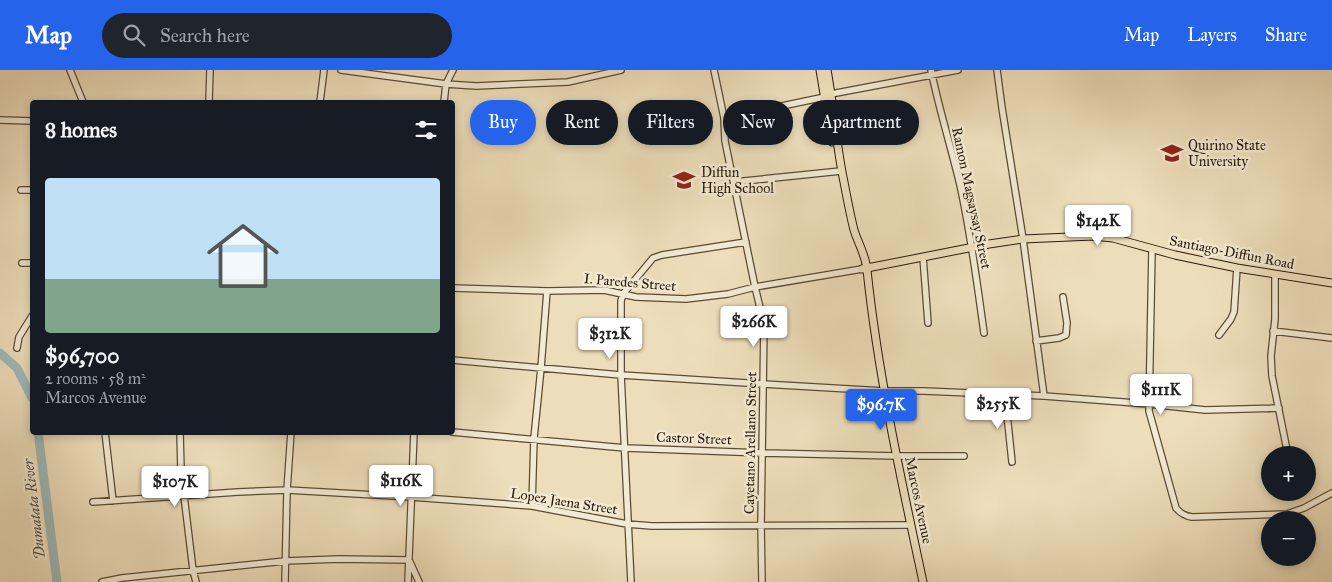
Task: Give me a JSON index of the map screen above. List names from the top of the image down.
{
  "streets": {
    "main road": ["Santiago-Diffun Road", "Marcos Avenue"],
    "street": [
      "Ramon Magsaysay Street",
      "I. Paredes Street",
      "Castor Street",
      "Cayetano Arellano Street",
      "Lopez Jaena Street"
    ]
  },
  "crossings": [
    ["Ramon Magsaysay Street", "Santiago-Diffun Road"],
    ["Santiago-Diffun Road", "I. Paredes Street"],
    ["Santiago-Diffun Road", "Marcos Avenue"],
    ["I. Paredes Street", "Cayetano Arellano Street"],
    ["I. Paredes Street", "Marcos Avenue"],
    ["Castor Street", "Cayetano Arellano Street"],
    ["Castor Street", "Marcos Avenue"],
    ["Cayetano Arellano Street", "Lopez Jaena Street"],
    ["Marcos Avenue", "Lopez Jaena Street"]
  ],
  "water": ["Dumatata River"],
  "places": {
    "school or university": ["Quirino State University", "Diffun High School"]
  },
  "page": {
    "header": "Map",
    "search": "Search here",
    "nav": ["Map", "Layers", "Share"],
    "chip": [
      "Buy",
      "Rent",
      "Filters",
      "New",
      "Apartment"
    ],
    "heading": "8 homes",
    "list": [
      {
        "name": "$96,700",
        "note": "2 rooms · 58 m² · Marcos Avenue"
      }
    ],
    "price": [
      "$142K",
      "$266K",
      "$312K",
      "$111K",
      "$255K",
      "$96.7K",
      "$116K",
      "$107K"
    ],
    "map_buttons": ["+", "−"]
  }
}
